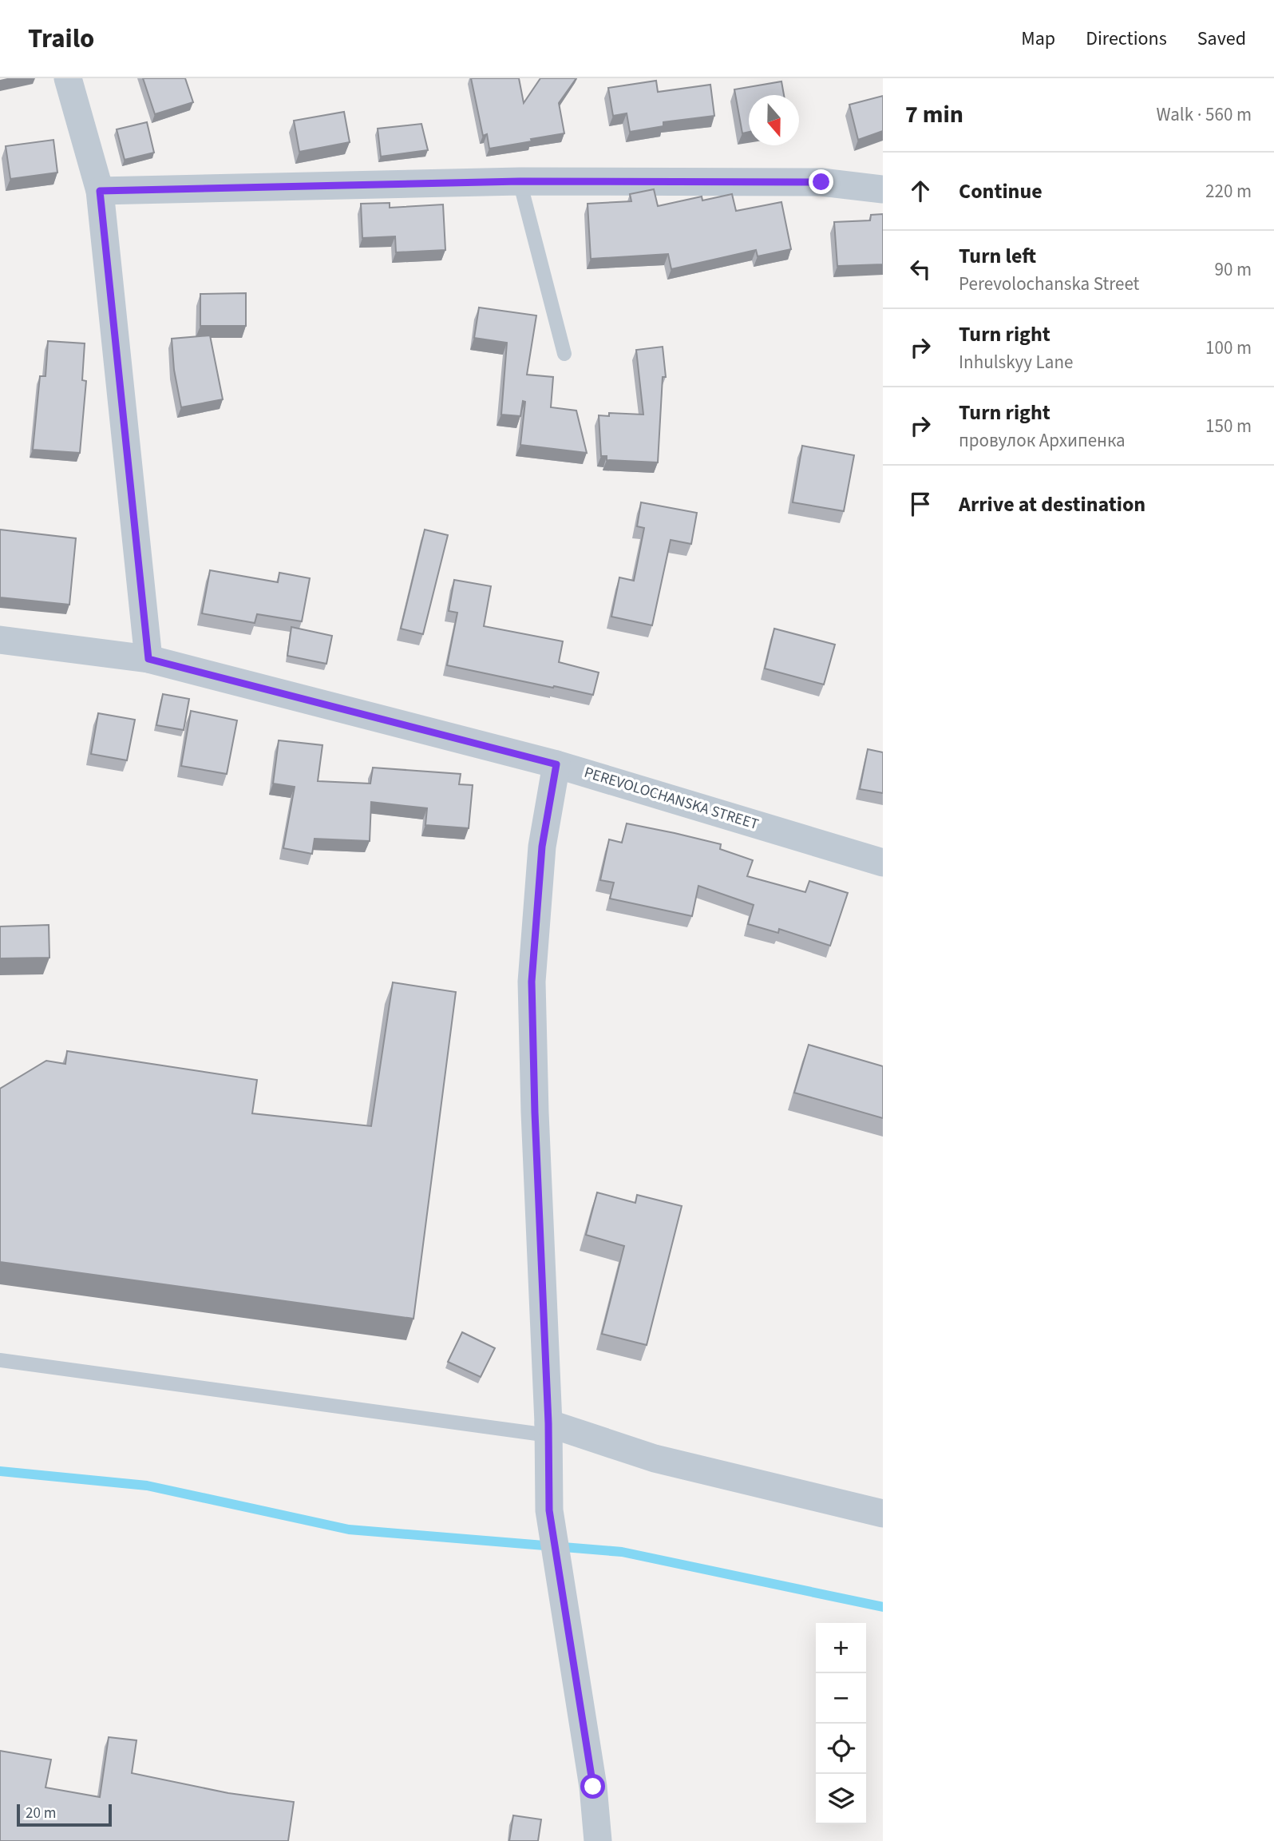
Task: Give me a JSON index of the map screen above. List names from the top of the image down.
{
  "streets": {
    "street": ["PEREVOLOCHANSKA STREET"]
  },
  "scale_bar": "20 m",
  "north": "bottom",
  "page": {
    "header": "Trailo",
    "nav": ["Map", "Directions", "Saved"],
    "heading": ["7 min", "Walk · 560 m"],
    "list": [
      ["Continue", "220 m"],
      ["Turn left", "Perevolochanska Street", "90 m"],
      ["Turn right", "Inhulskyy Lane", "100 m"],
      ["Turn right", "провулок Архипенка", "150 m"],
      "Arrive at destination"
    ],
    "map_buttons": ["+", "−"],
    "scale": "20 m"
  }
}
